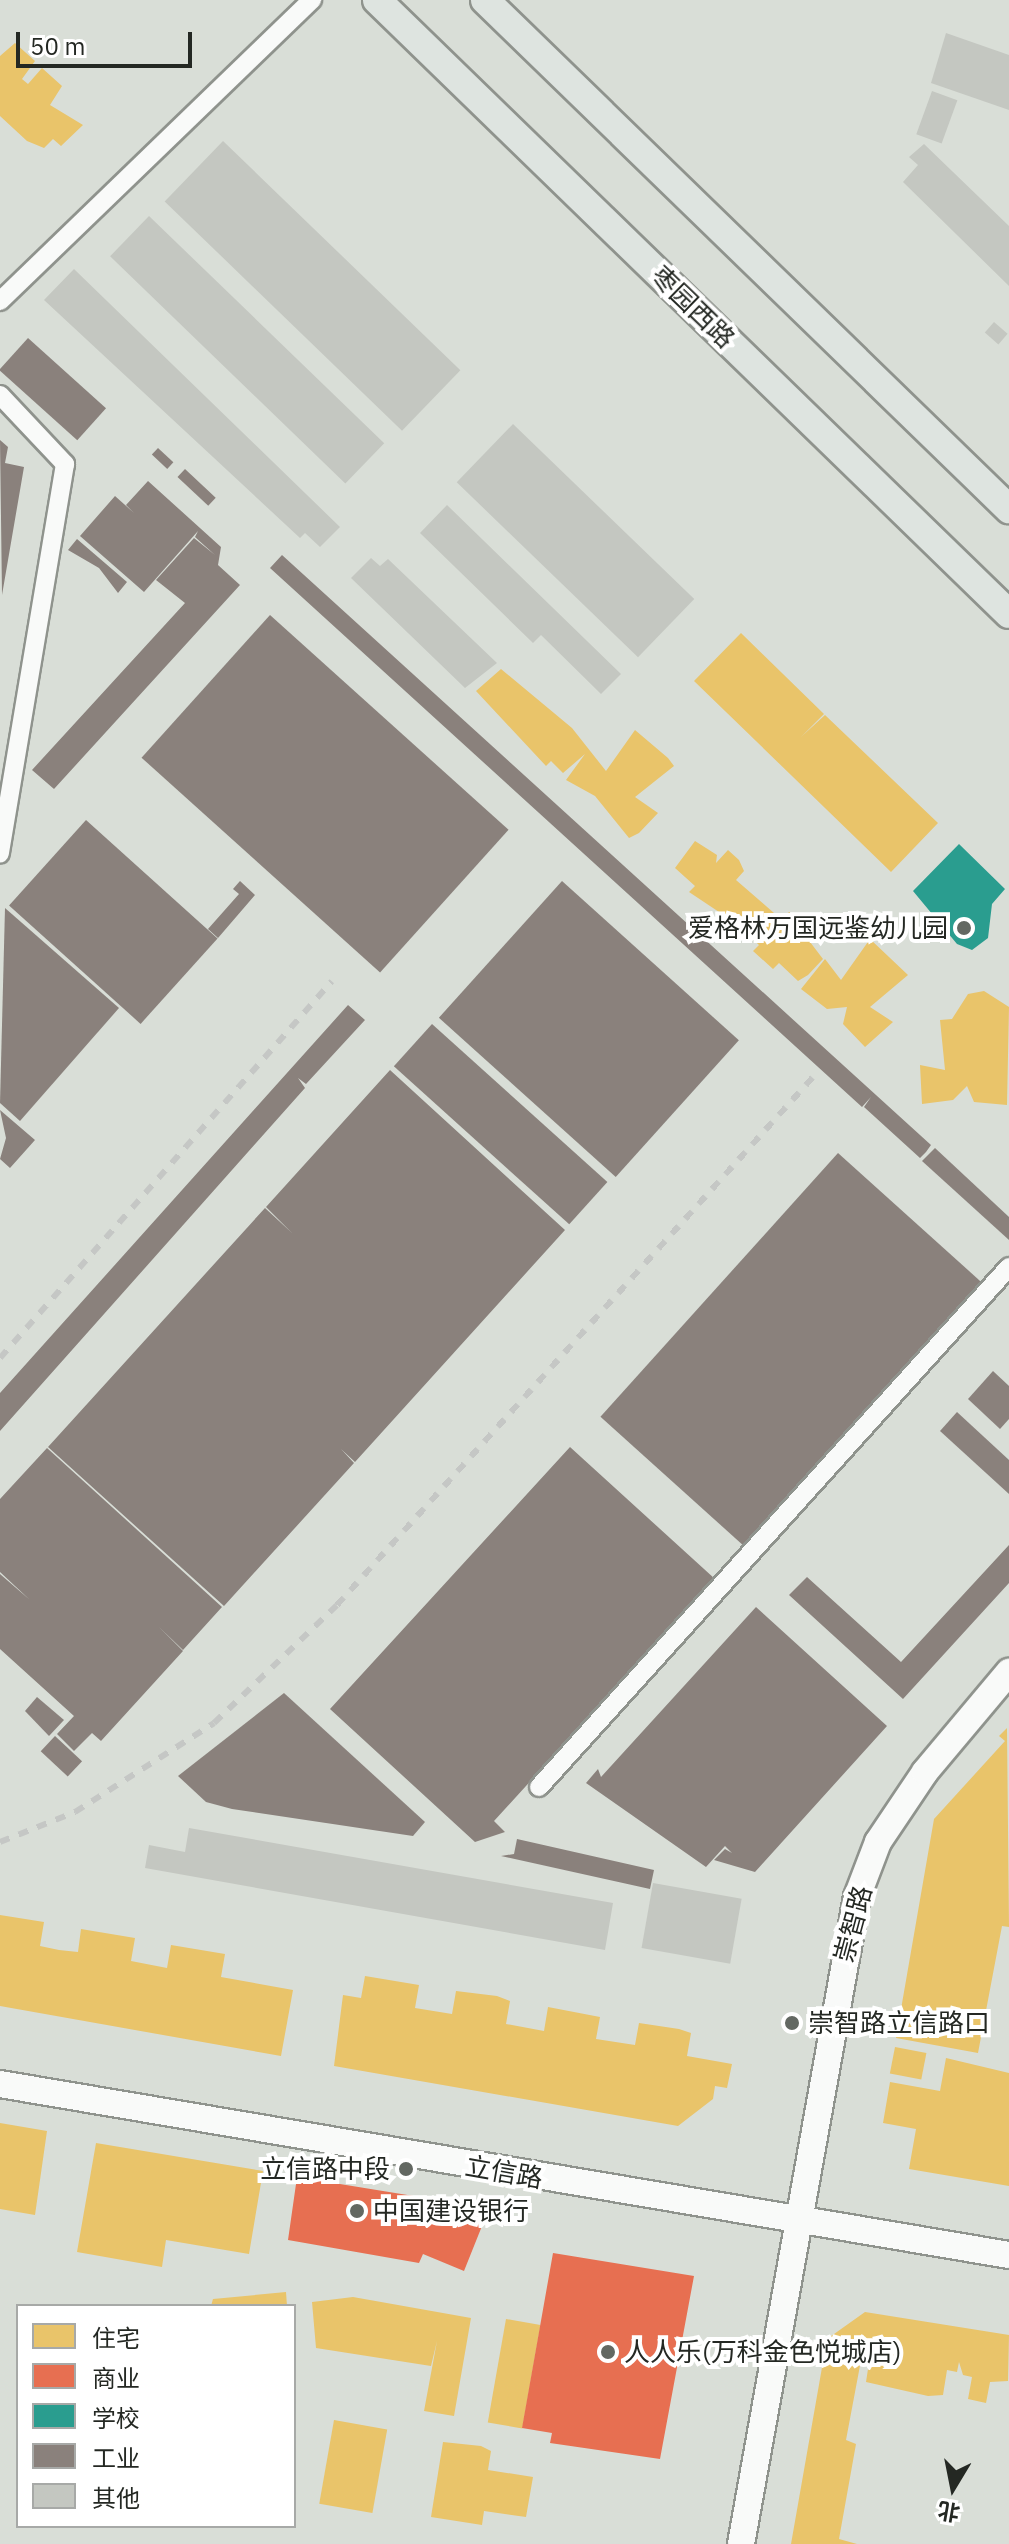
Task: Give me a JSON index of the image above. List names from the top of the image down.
{
  "streets": {
    "main road": ["枣园西路"],
    "street": ["崇智路", "立信路"]
  },
  "crossings": [
    ["崇智路", "立信路"]
  ],
  "places": [
    "爱格林万国远鉴幼儿园",
    "崇智路立信路口",
    "立信路中段",
    "中国建设银行",
    "人人乐(万科金色悦城店)"
  ],
  "legend": [
    "住宅",
    "商业",
    "学校",
    "工业",
    "其他"
  ],
  "scale_bar": "50 m",
  "north": "bottom"
}
